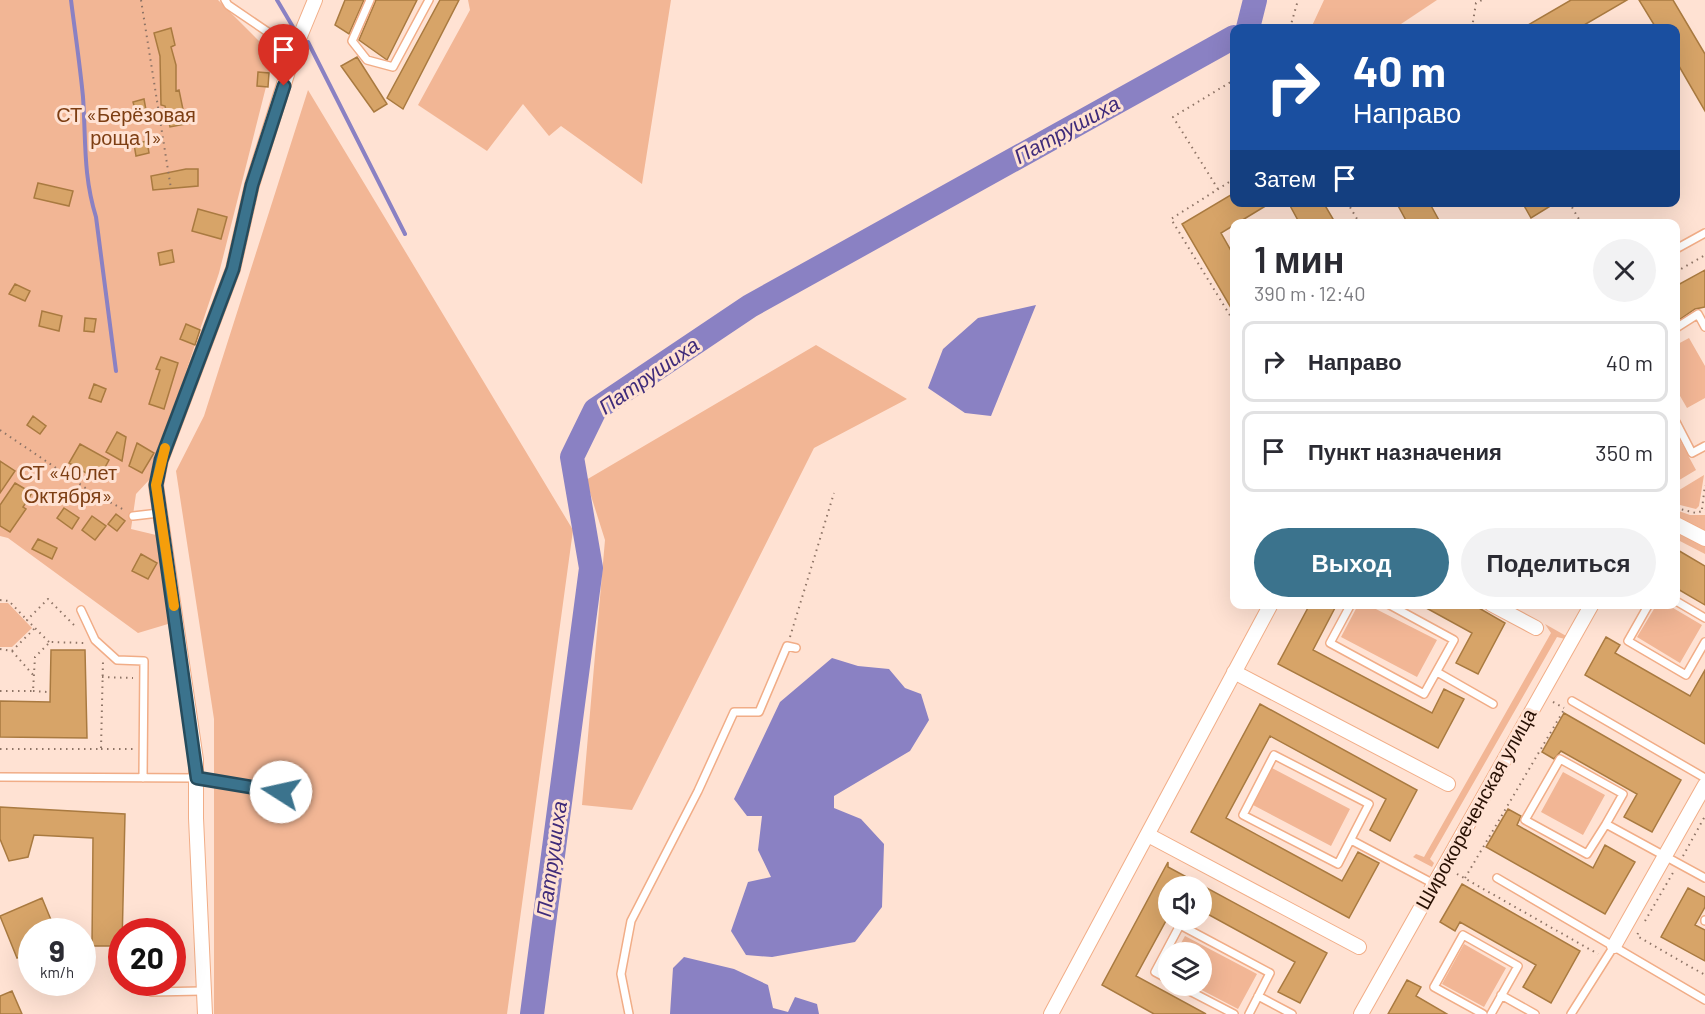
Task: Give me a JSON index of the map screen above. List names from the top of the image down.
{
  "streets": {
    "street": ["Широкореченская улица"]
  },
  "water": ["Патрушиха"],
  "parks": ["СТ «Берёзовая роща 1»", "СТ «40 лет Октября»"],
  "page": {
    "turn": ["40 m", "Направо"],
    "then": "Затем",
    "heading": ["1 мин", "390 m · 12:40"],
    "list": [
      {
        "name": "Направо",
        "value": "40 m"
      },
      {
        "name": "Пункт назначения",
        "value": "350 m"
      }
    ],
    "buttons": ["Выход", "Поделиться"],
    "speed": "9 km/h",
    "limit": "20"
  }
}
